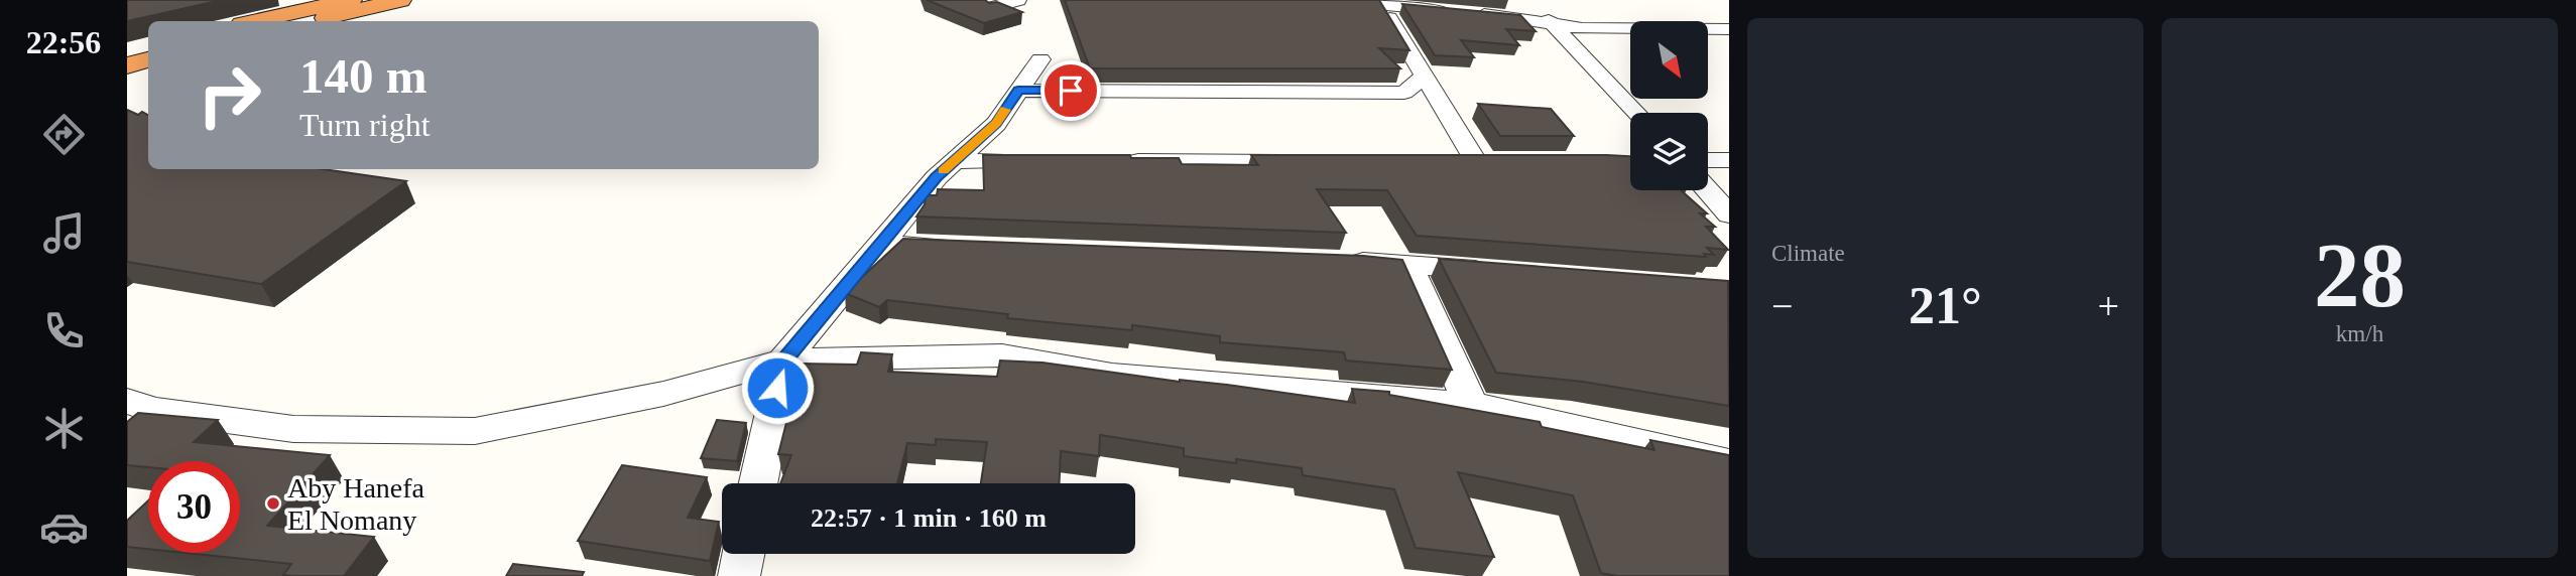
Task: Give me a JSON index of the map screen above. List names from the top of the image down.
{
  "places": ["Aby Hanefa El Nomany"],
  "north": "bottom right",
  "page": {
    "tabs": "22:56",
    "tile": [
      "Climate",
      ["28", "km/h"]
    ],
    "turn": ["140 m", "Turn right"],
    "heat": ["−", "21°", "+"],
    "limit": "30",
    "trip": "22:57 · 1 min · 160 m"
  }
}
